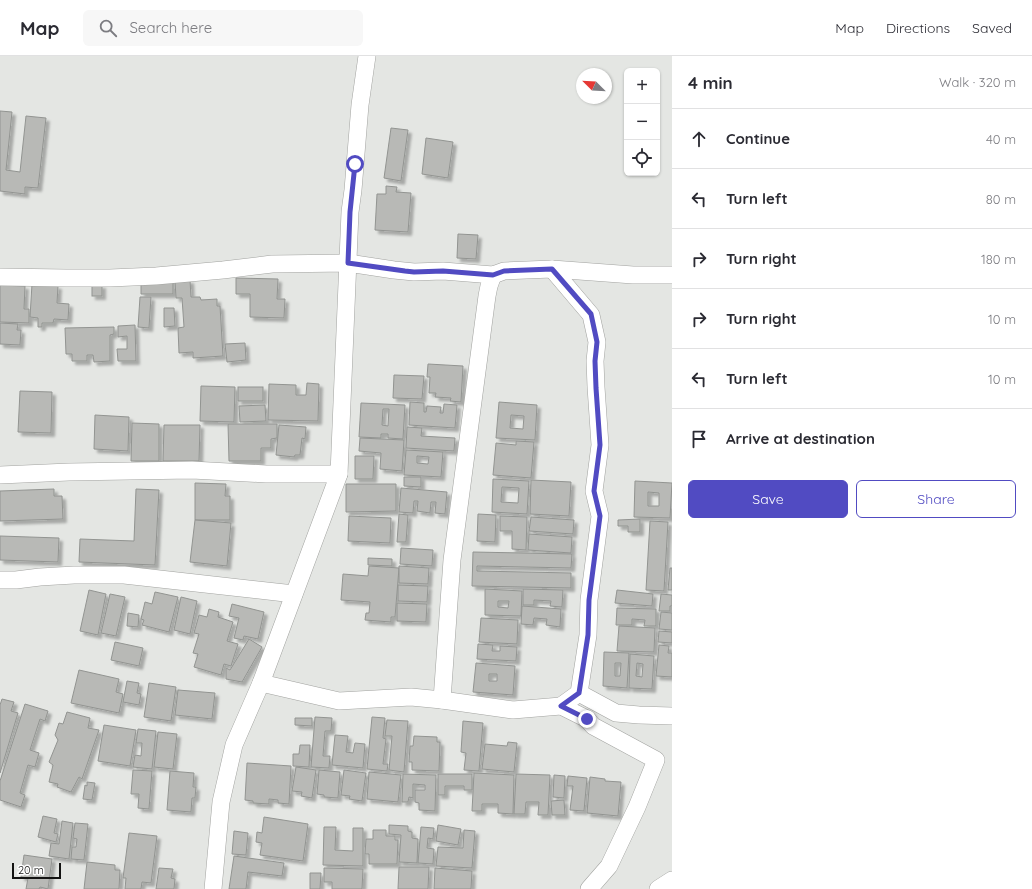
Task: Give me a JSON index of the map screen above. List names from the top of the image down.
{
  "scale_bar": "20 m",
  "north": "top left",
  "page": {
    "header": "Map",
    "search": "Search here",
    "nav": ["Map", "Directions", "Saved"],
    "heading": ["4 min", "Walk · 320 m"],
    "map_buttons": ["+", "−"],
    "list": [
      ["Continue", "40 m"],
      ["Turn left", "80 m"],
      ["Turn right", "180 m"],
      ["Turn right", "10 m"],
      ["Turn left", "10 m"],
      "Arrive at destination"
    ],
    "buttons": ["Save", "Share"],
    "scale": "20 m"
  }
}
